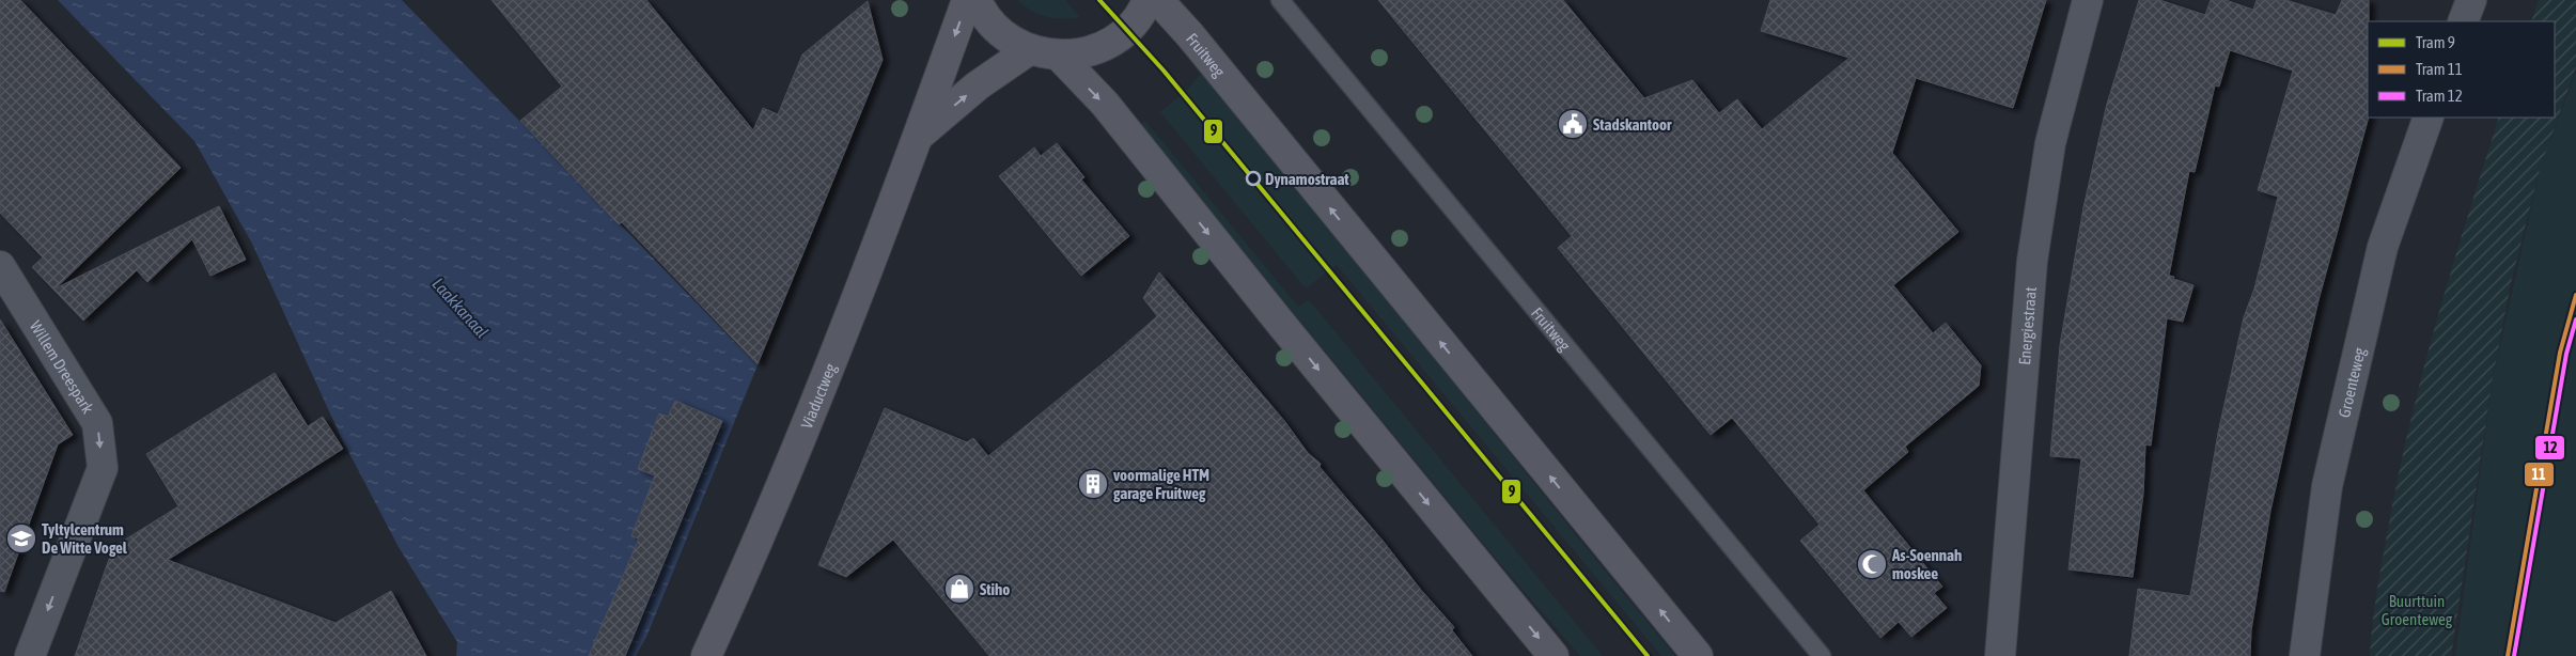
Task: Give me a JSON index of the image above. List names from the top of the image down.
{
  "streets": {
    "street": [
      "Fruitweg",
      "Energiestraat",
      "Willem Dreespark",
      "Groenteweg",
      "Viaductweg"
    ]
  },
  "one_way": ["Willem Dreespark"],
  "water": ["Laakkanaal"],
  "parks": ["Buurttuin Groenteweg"],
  "places": {
    "public building": ["Stadskantoor"],
    "other": ["Dynamostraat"],
    "building": ["voormalige HTM garage Fruitweg"],
    "school or university": ["Tyltylcentrum De Witte Vogel"],
    "mosque": ["As-Soennah moskee"],
    "shop": ["Stiho"]
  },
  "lines": ["tram line 9", "tram line 11", "tram line 12"],
  "legend": ["Tram 9", "Tram 11", "Tram 12"]
}
